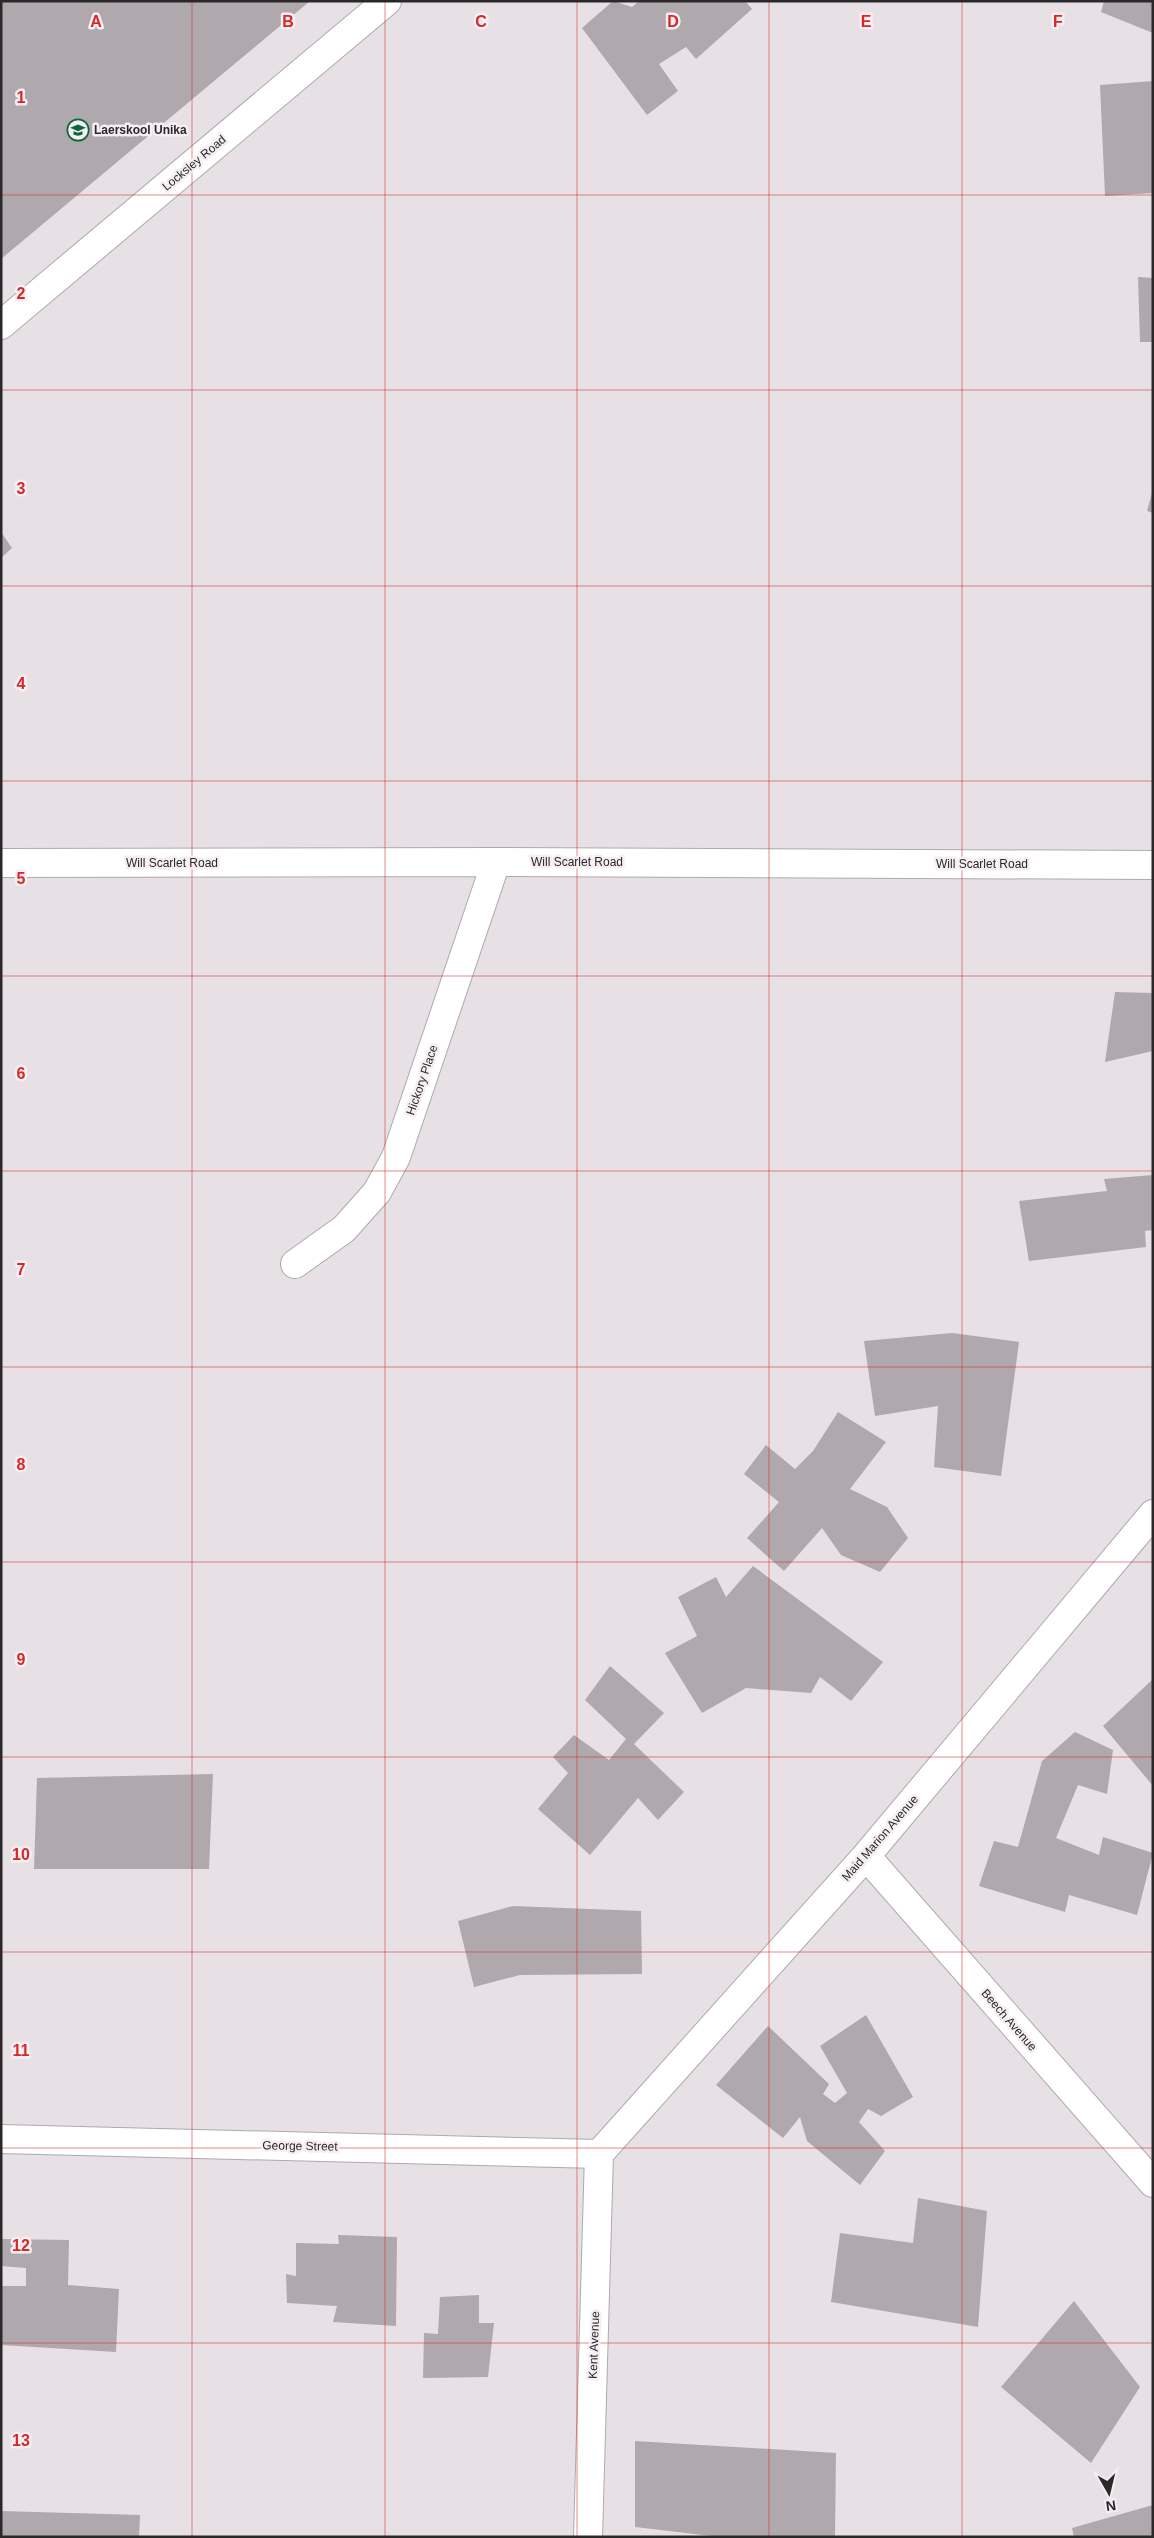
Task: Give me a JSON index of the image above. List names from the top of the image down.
{
  "streets": {
    "street": [
      "Locksley Road",
      "Will Scarlet Road",
      "Hickory Place",
      "Maid Marion Avenue",
      "Beech Avenue",
      "George Street",
      "Kent Avenue"
    ]
  },
  "crossings": [
    ["Will Scarlet Road", "Hickory Place"],
    ["Maid Marion Avenue", "Beech Avenue"],
    ["Maid Marion Avenue", "George Street"],
    ["Maid Marion Avenue", "Kent Avenue"],
    ["George Street", "Kent Avenue"]
  ],
  "places": {
    "school or university": ["Laerskool Unika"]
  },
  "north": "bottom",
  "grid": {
    "columns": [
      "A",
      "B",
      "C",
      "D",
      "E",
      "F"
    ],
    "rows": [
      "1",
      "2",
      "3",
      "4",
      "5",
      "6",
      "7",
      "8",
      "9",
      "10",
      "11",
      "12",
      "13"
    ]
  }
}
